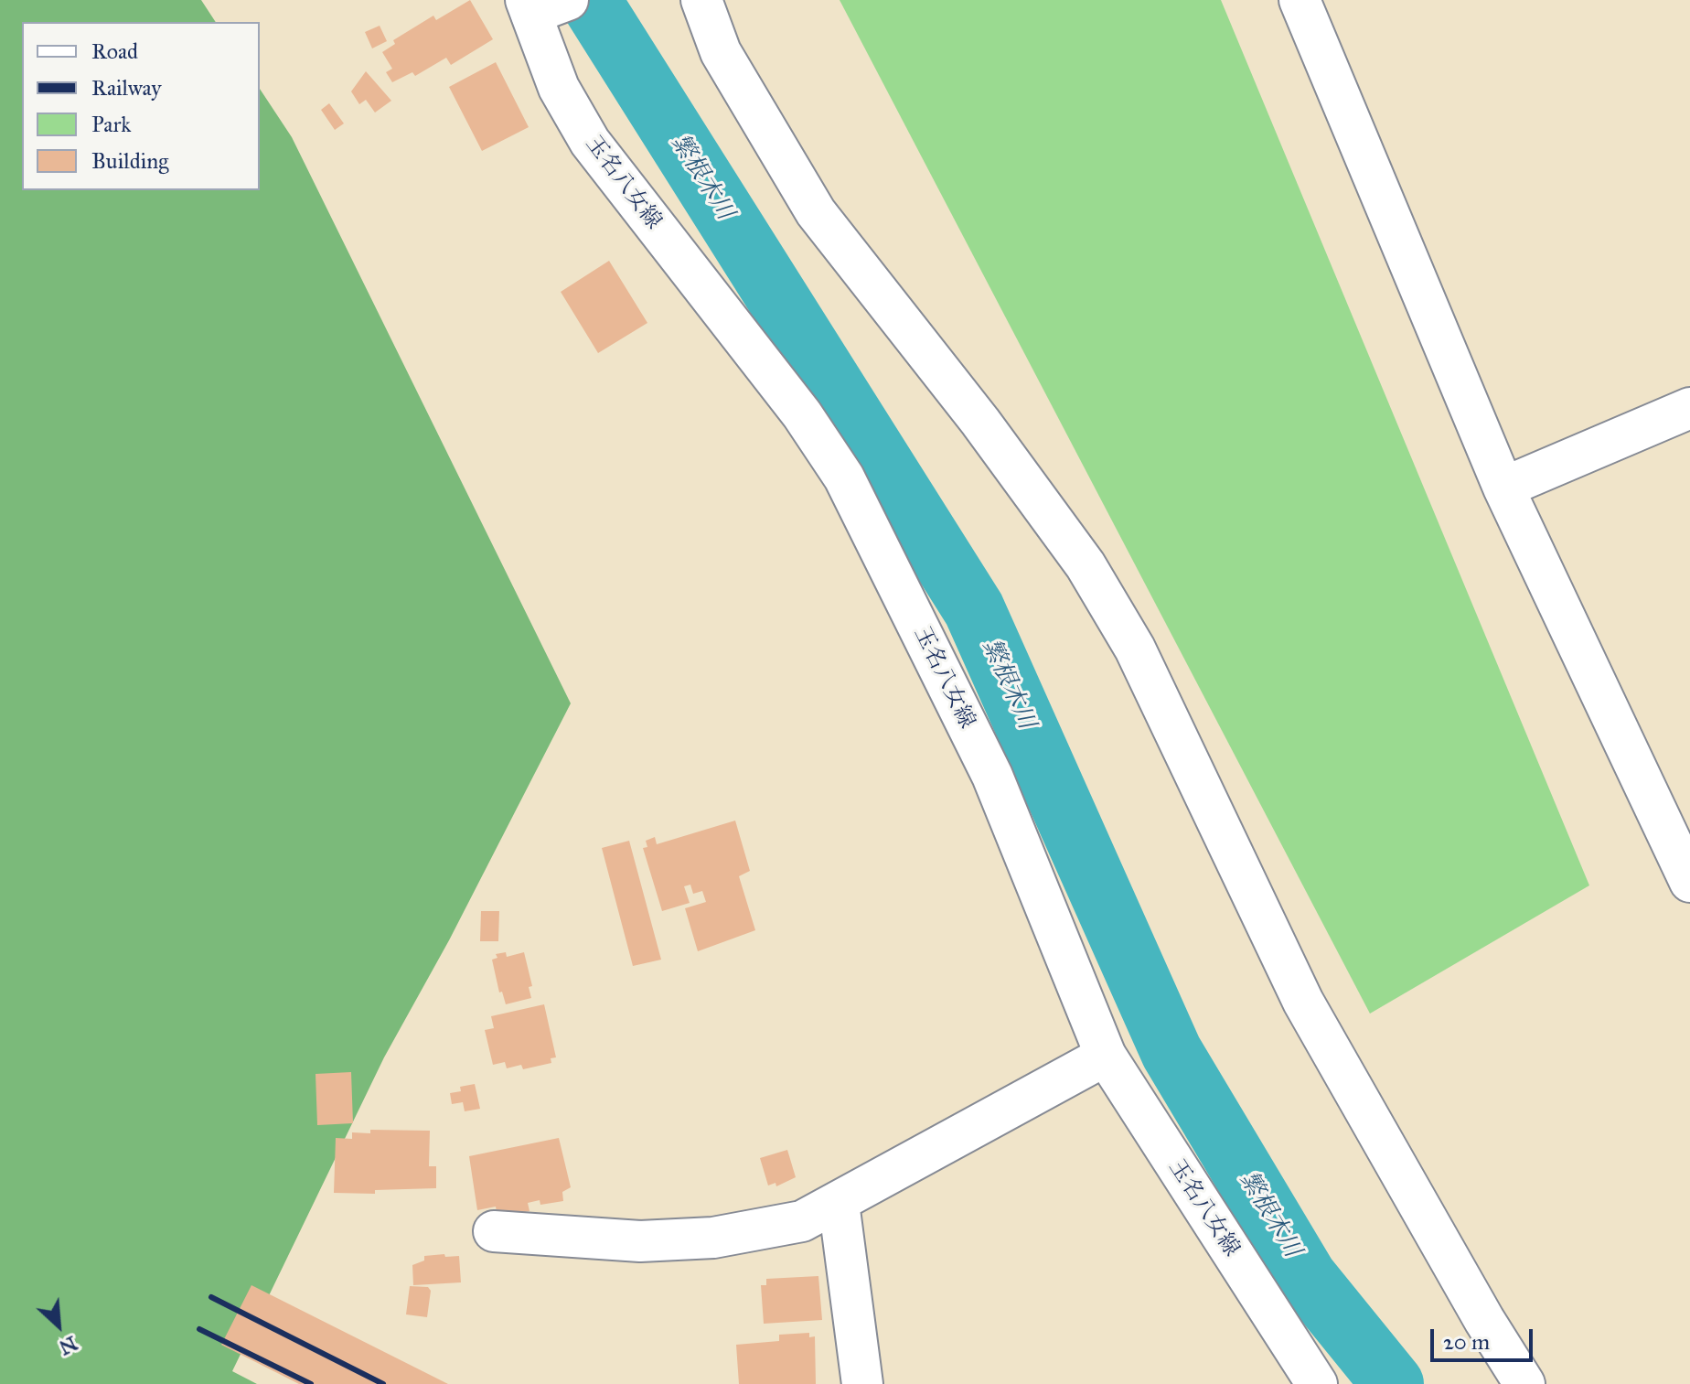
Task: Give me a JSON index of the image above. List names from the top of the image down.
{
  "streets": {
    "street": ["玉名八女線"]
  },
  "water": ["繁根木川"],
  "legend": [
    "Road",
    "Railway",
    "Park",
    "Building"
  ],
  "scale_bar": "20 m",
  "north": "bottom right"
}
